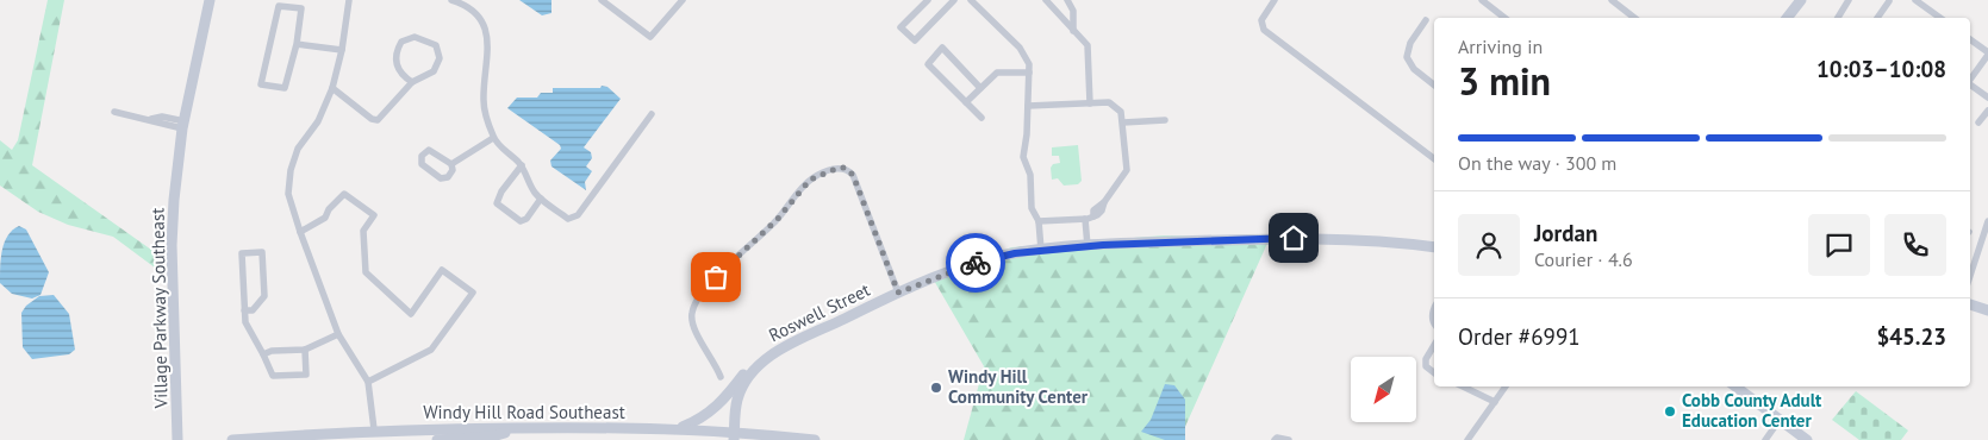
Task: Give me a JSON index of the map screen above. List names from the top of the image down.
{
  "streets": {
    "street": ["Village Parkway Southeast", "Roswell Street", "Windy Hill Road Southeast"]
  },
  "crossings": [
    ["Roswell Street", "Windy Hill Road Southeast"]
  ],
  "places": ["Windy Hill Community Center", "Cobb County Adult Education Center"],
  "north": "bottom left",
  "page": {
    "heading": ["3 min", "Arriving in", "10:03–10:08"],
    "panel": [
      "Jordan",
      "Courier · 4.6",
      "Order #6991",
      "$45.23"
    ],
    "bar": "On the way · 300 m"
  }
}
